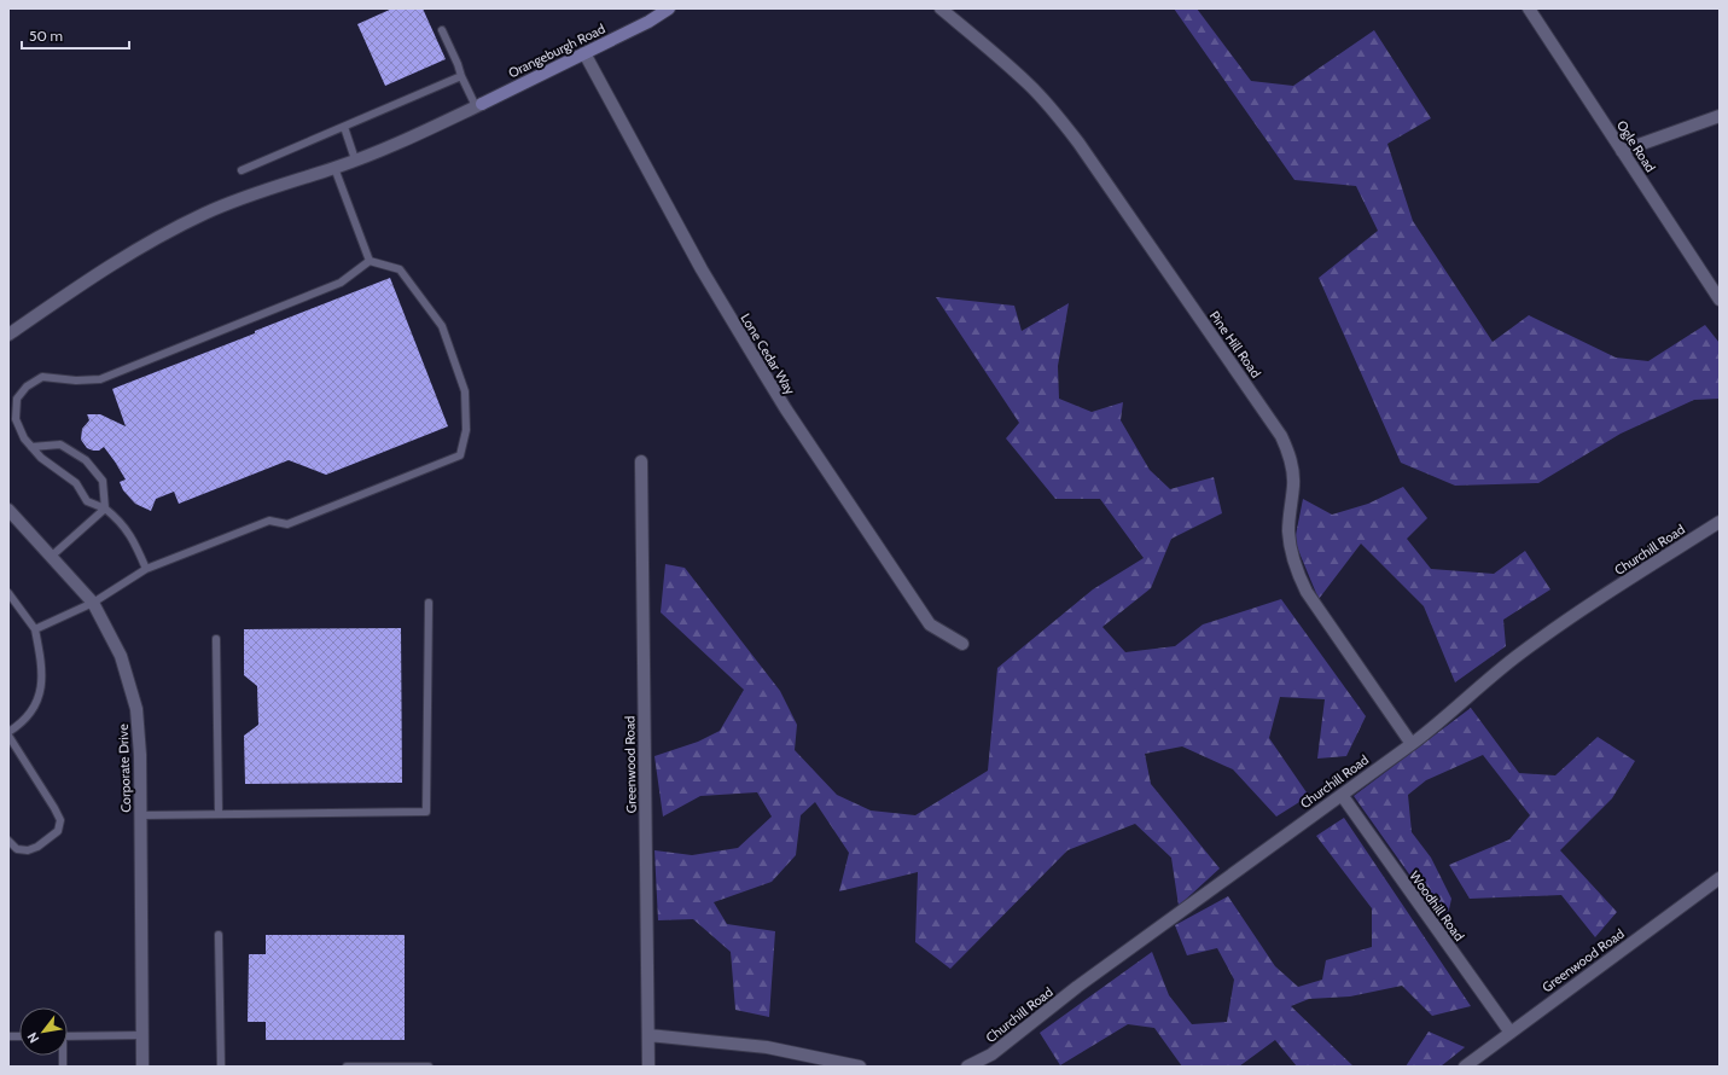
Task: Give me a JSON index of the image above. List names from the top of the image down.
{
  "streets": {
    "main road": ["Orangeburgh Road"],
    "street": [
      "Ogle Road",
      "Pine Hill Road",
      "Lone Cedar Way",
      "Churchill Road",
      "Greenwood Road",
      "Corporate Drive",
      "Woodhill Road"
    ]
  },
  "crossings": [
    ["Orangeburgh Road", "Lone Cedar Way"],
    ["Pine Hill Road", "Churchill Road"],
    ["Churchill Road", "Woodhill Road"],
    ["Greenwood Road", "Woodhill Road"]
  ],
  "scale_bar": "50 m",
  "north": "bottom left"
}
